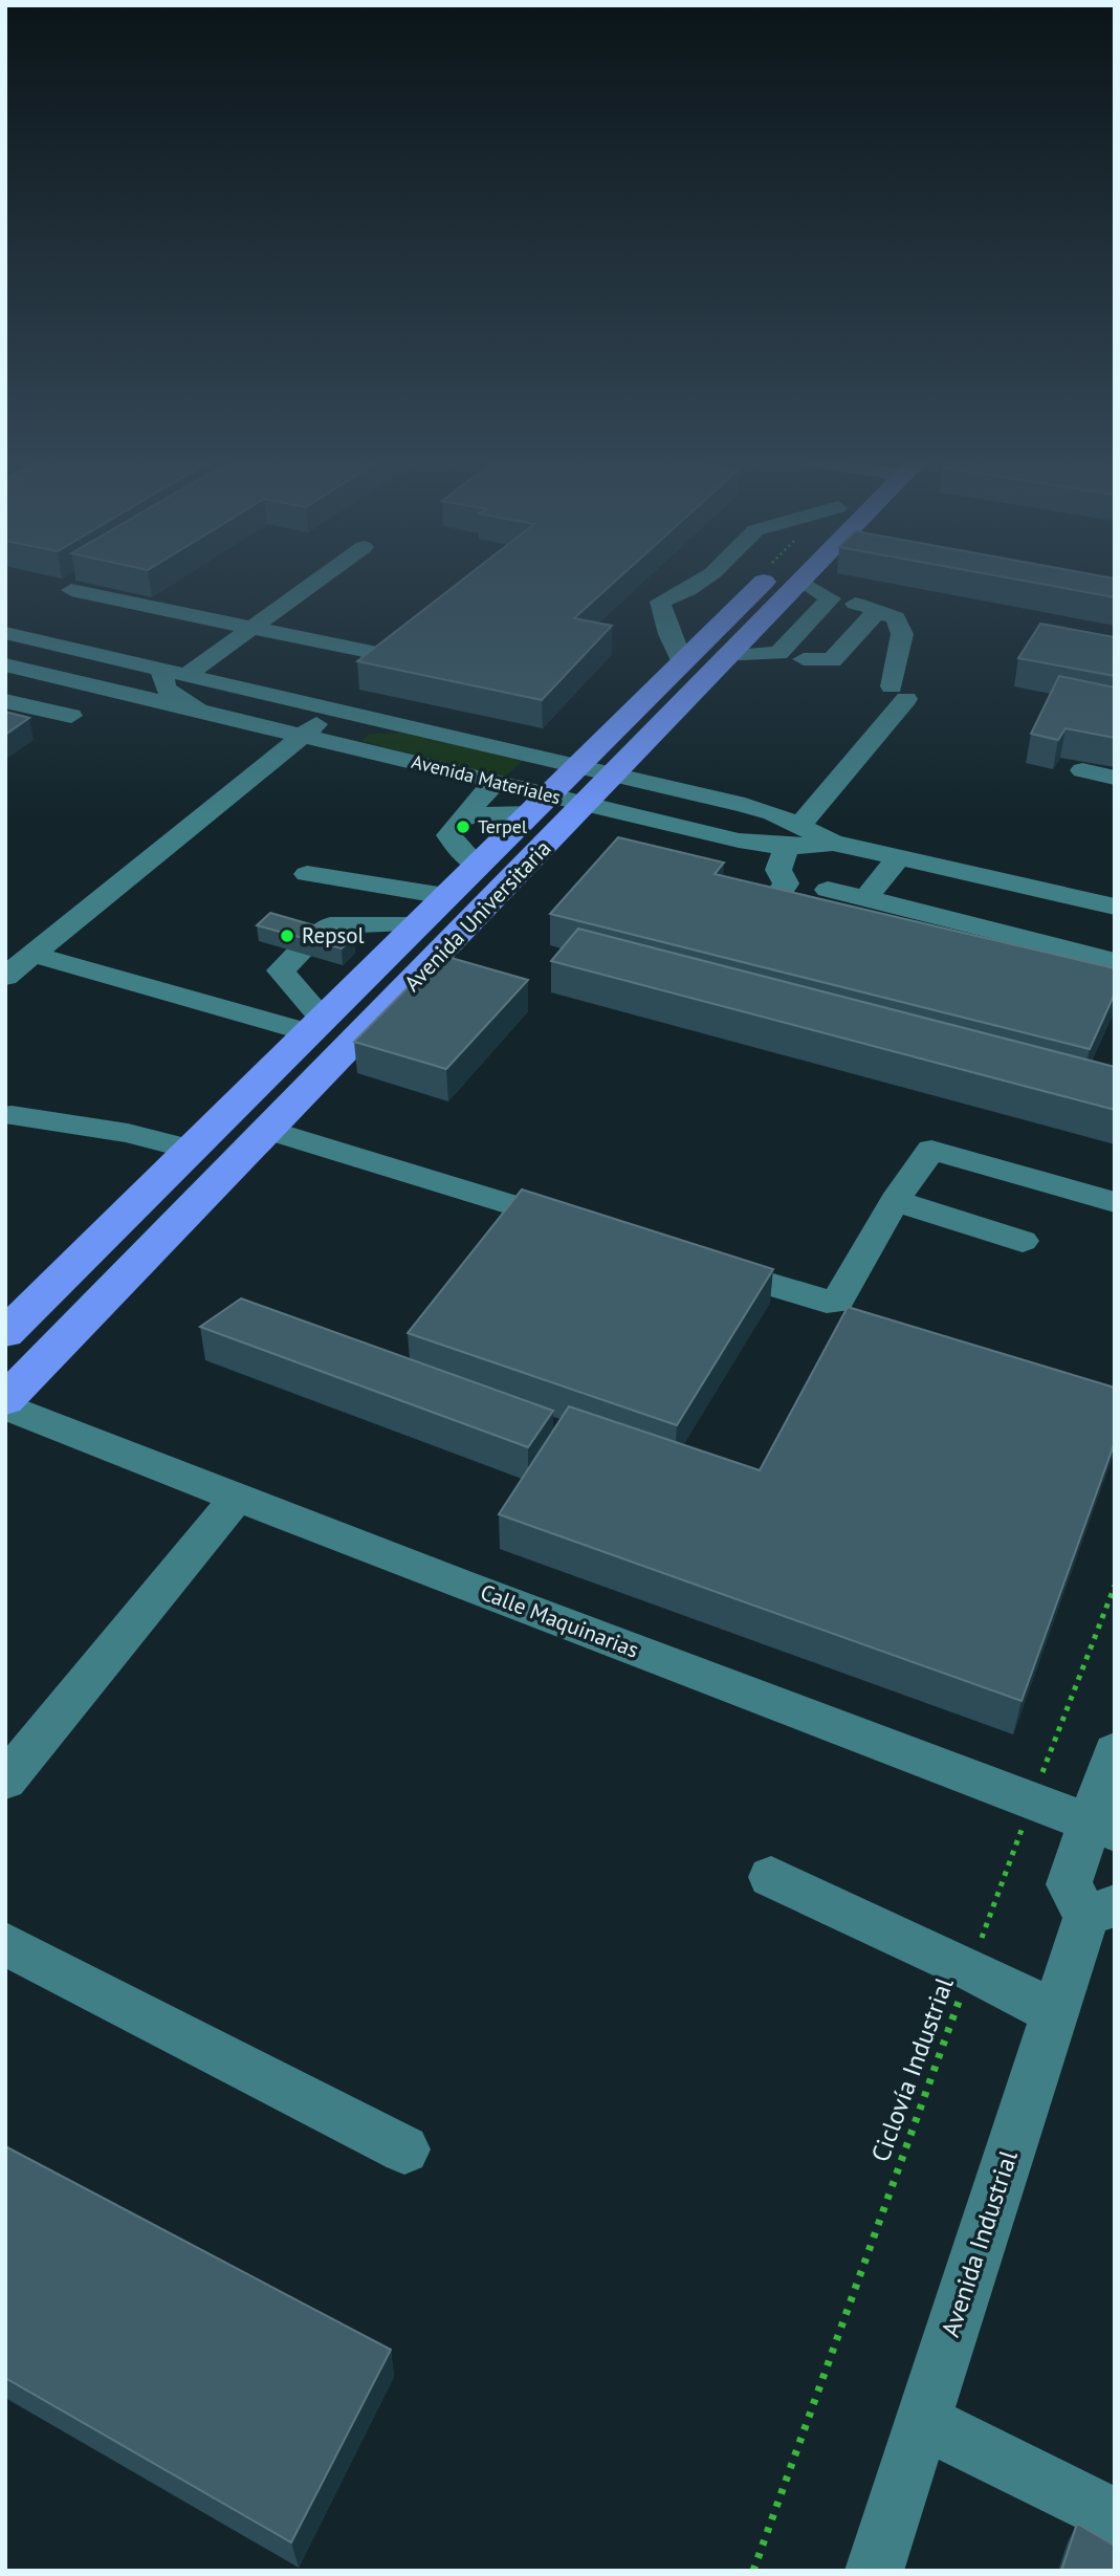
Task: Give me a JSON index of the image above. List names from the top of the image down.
{
  "streets": {
    "main road": ["Avenida Universitaria"],
    "street": ["Avenida Materiales", "Calle Maquinarias", "Avenida Industrial"],
    "path": ["Ciclovía Industrial"]
  },
  "crossings": [
    ["Avenida Materiales", "Avenida Universitaria"],
    ["Calle Maquinarias", "Ciclovía Industrial"],
    ["Calle Maquinarias", "Avenida Industrial"]
  ],
  "places": ["Terpel", "Repsol"]
}
